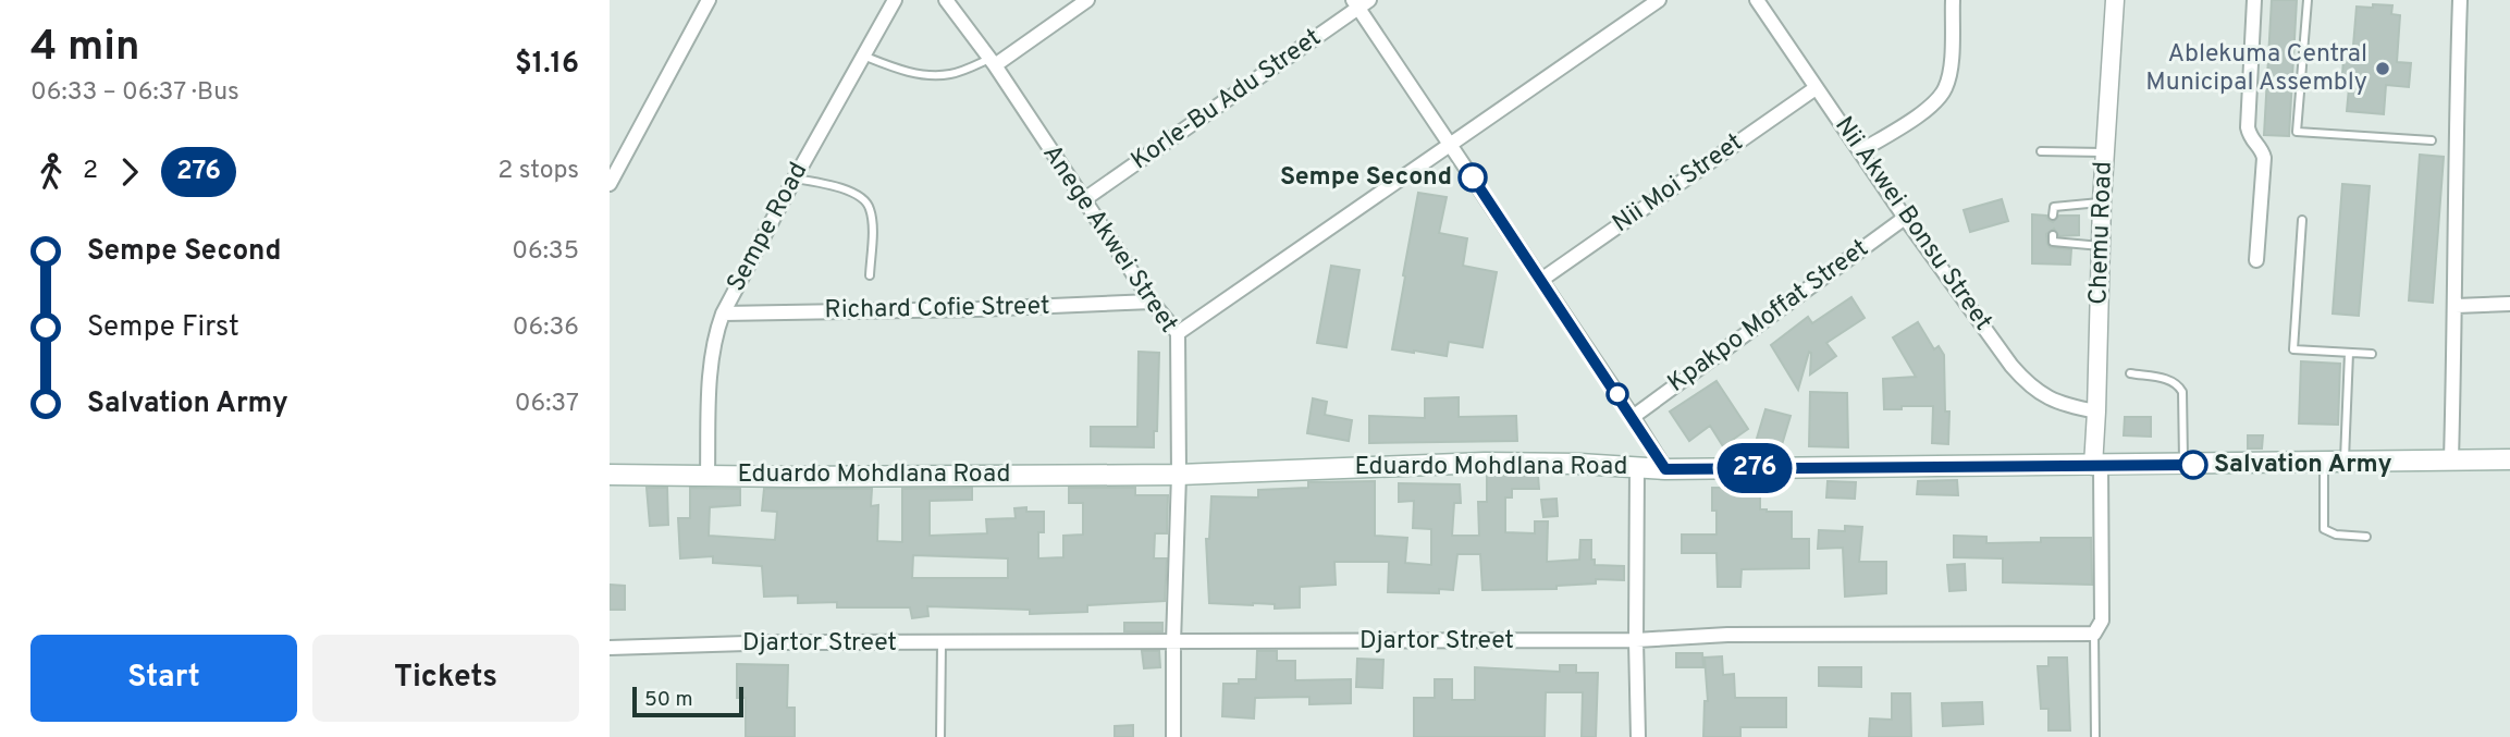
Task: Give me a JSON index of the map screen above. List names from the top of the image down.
{
  "streets": {
    "main road": ["Eduardo Mohdlana Road"],
    "street": [
      "Korle-Bu Adu Street",
      "Nii Moi Street",
      "Nii Akwei Bonsu Street",
      "Sempe Road",
      "Chemu Road",
      "Anege Akwei Street",
      "Richard Cofie Street",
      "Kpakpo Moffat Street",
      "Djartor Street"
    ]
  },
  "crossings": [
    ["Korle-Bu Adu Street", "Anege Akwei Street"],
    ["Nii Moi Street", "Nii Akwei Bonsu Street"],
    ["Nii Akwei Bonsu Street", "Chemu Road"],
    ["Nii Akwei Bonsu Street", "Kpakpo Moffat Street"],
    ["Sempe Road", "Richard Cofie Street"],
    ["Sempe Road", "Eduardo Mohdlana Road"],
    ["Chemu Road", "Eduardo Mohdlana Road"],
    ["Anege Akwei Street", "Richard Cofie Street"],
    ["Anege Akwei Street", "Eduardo Mohdlana Road"],
    ["Anege Akwei Street", "Djartor Street"]
  ],
  "places": ["Ablekuma Central Municipal Assembly", "Sempe Second", "Salvation Army"],
  "lines": ["bus line 276"],
  "scale_bar": "50 m",
  "page": {
    "heading": ["4 min", "06:33 – 06:37 · Bus", "$1.16"],
    "on_map": "276",
    "legs": ["2", "276", "2 stops"],
    "list": [
      {
        "name": "Sempe Second",
        "value": "06:35"
      },
      {
        "name": "Sempe First",
        "value": "06:36"
      },
      {
        "name": "Salvation Army",
        "value": "06:37"
      }
    ],
    "buttons": ["Start", "Tickets"],
    "scale": "50 m"
  }
}
